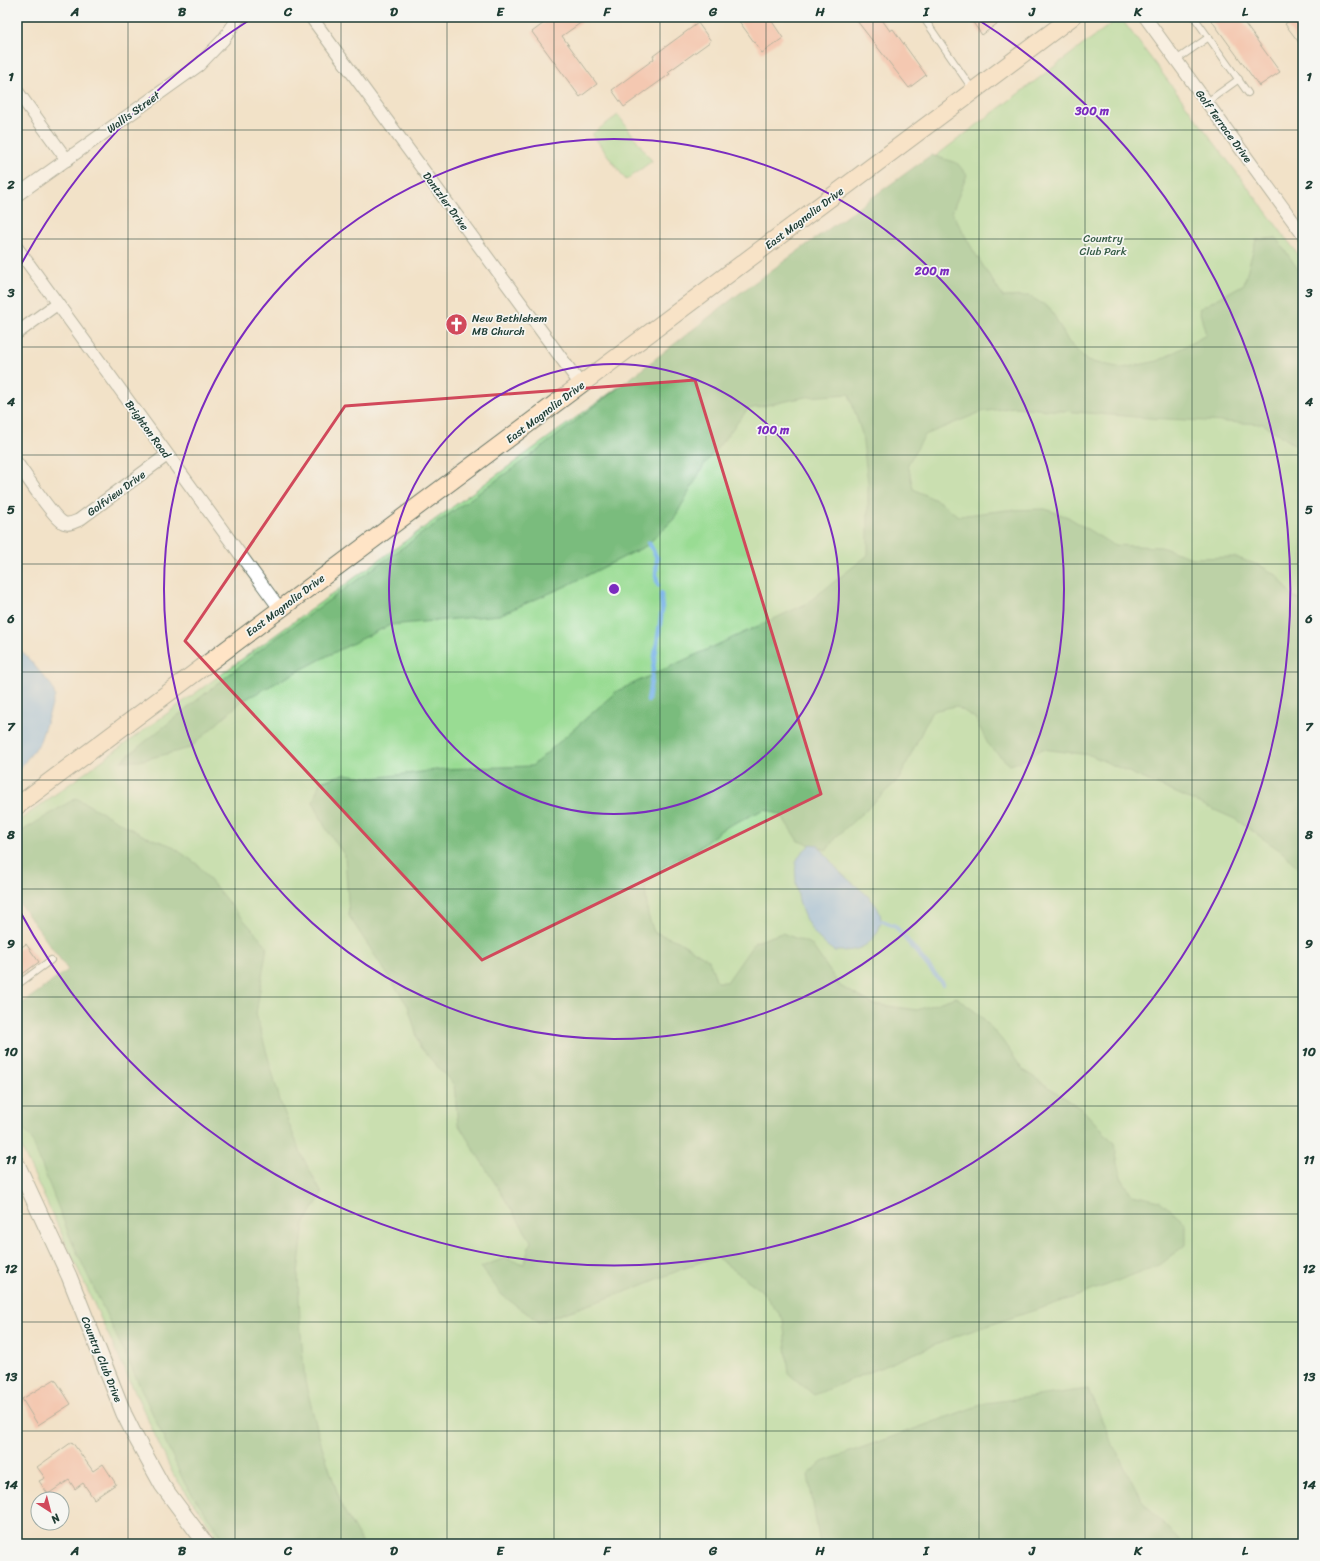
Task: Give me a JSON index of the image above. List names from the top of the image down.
{
  "streets": {
    "main road": ["East Magnolia Drive"],
    "street": [
      "Wallis Street",
      "Golf Terrace Drive",
      "Dantzler Drive",
      "Brighton Road",
      "Golfview Drive",
      "Country Club Drive"
    ]
  },
  "crossings": [
    ["Dantzler Drive", "East Magnolia Drive"],
    ["East Magnolia Drive", "Brighton Road"],
    ["Brighton Road", "Golfview Drive"]
  ],
  "parks": ["Country Club Park"],
  "places": {
    "church": ["New Bethlehem MB Church"]
  },
  "north": "bottom right",
  "grid": {
    "columns": [
      "A",
      "B",
      "C",
      "D",
      "E",
      "F",
      "G",
      "H",
      "I",
      "J",
      "K",
      "L"
    ],
    "rows": [
      "1",
      "2",
      "3",
      "4",
      "5",
      "6",
      "7",
      "8",
      "9",
      "10",
      "11",
      "12",
      "13",
      "14"
    ]
  },
  "rings": ["300 m", "200 m", "100 m"]
}
